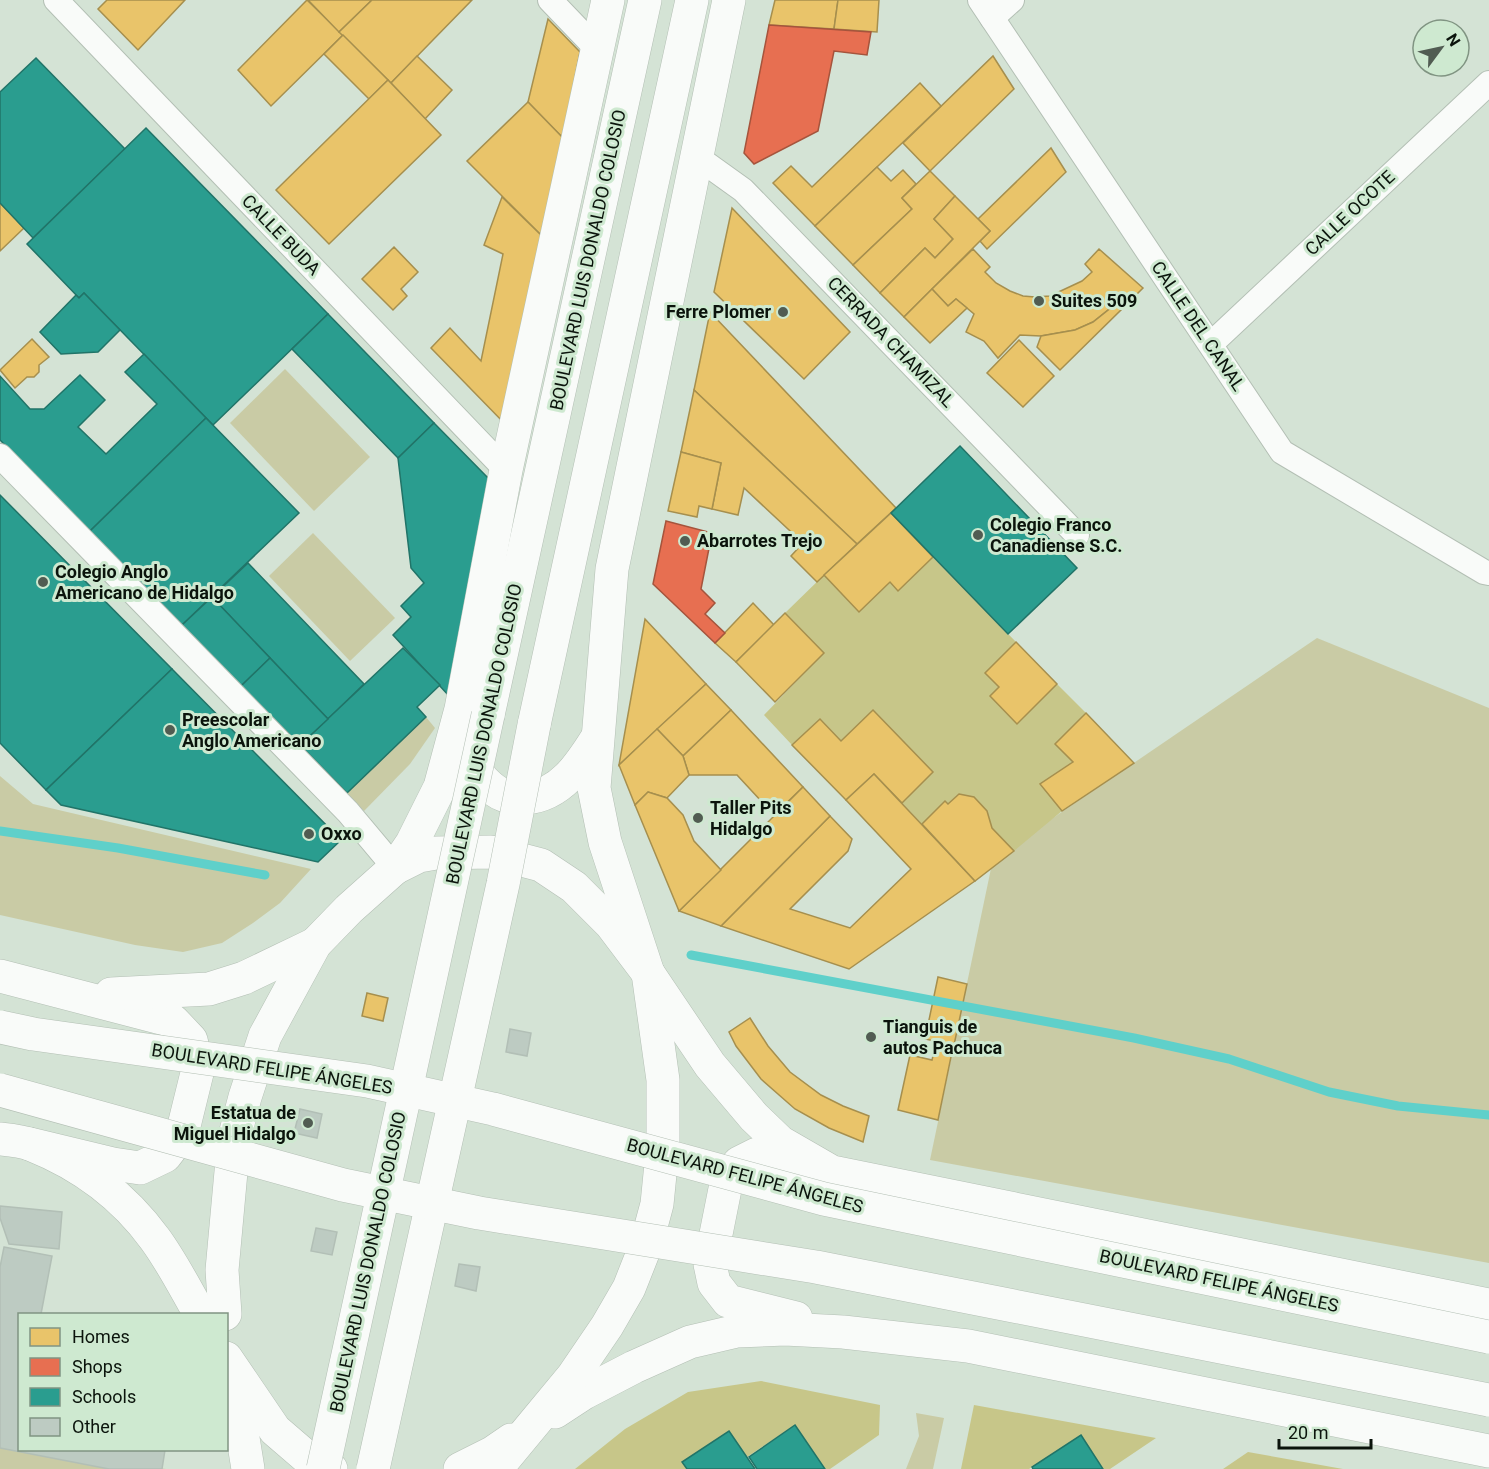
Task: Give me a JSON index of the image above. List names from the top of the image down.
{
  "streets": {
    "main road": ["BOULEVARD LUIS DONALDO COLOSIO", "BOULEVARD FELIPE ÁNGELES"],
    "street": [
      "CALLE OCOTE",
      "CALLE BUDA",
      "CALLE DEL CANAL",
      "CERRADA CHAMIZAL"
    ]
  },
  "crossings": [
    ["CALLE OCOTE", "CALLE DEL CANAL"],
    ["CALLE BUDA", "BOULEVARD LUIS DONALDO COLOSIO"]
  ],
  "places": [
    "Suites 509",
    "Ferre Plomer",
    "Colegio Franco Canadiense S.C.",
    "Abarrotes Trejo",
    "Colegio Anglo Americano de Hidalgo",
    "Preescolar Anglo Americano",
    "Taller Pits Hidalgo",
    "Oxxo",
    "Tianguis de autos Pachuca",
    "Estatua de Miguel Hidalgo"
  ],
  "legend": [
    "Homes",
    "Shops",
    "Schools",
    "Other"
  ],
  "scale_bar": "20 m",
  "north": "top right"
}
